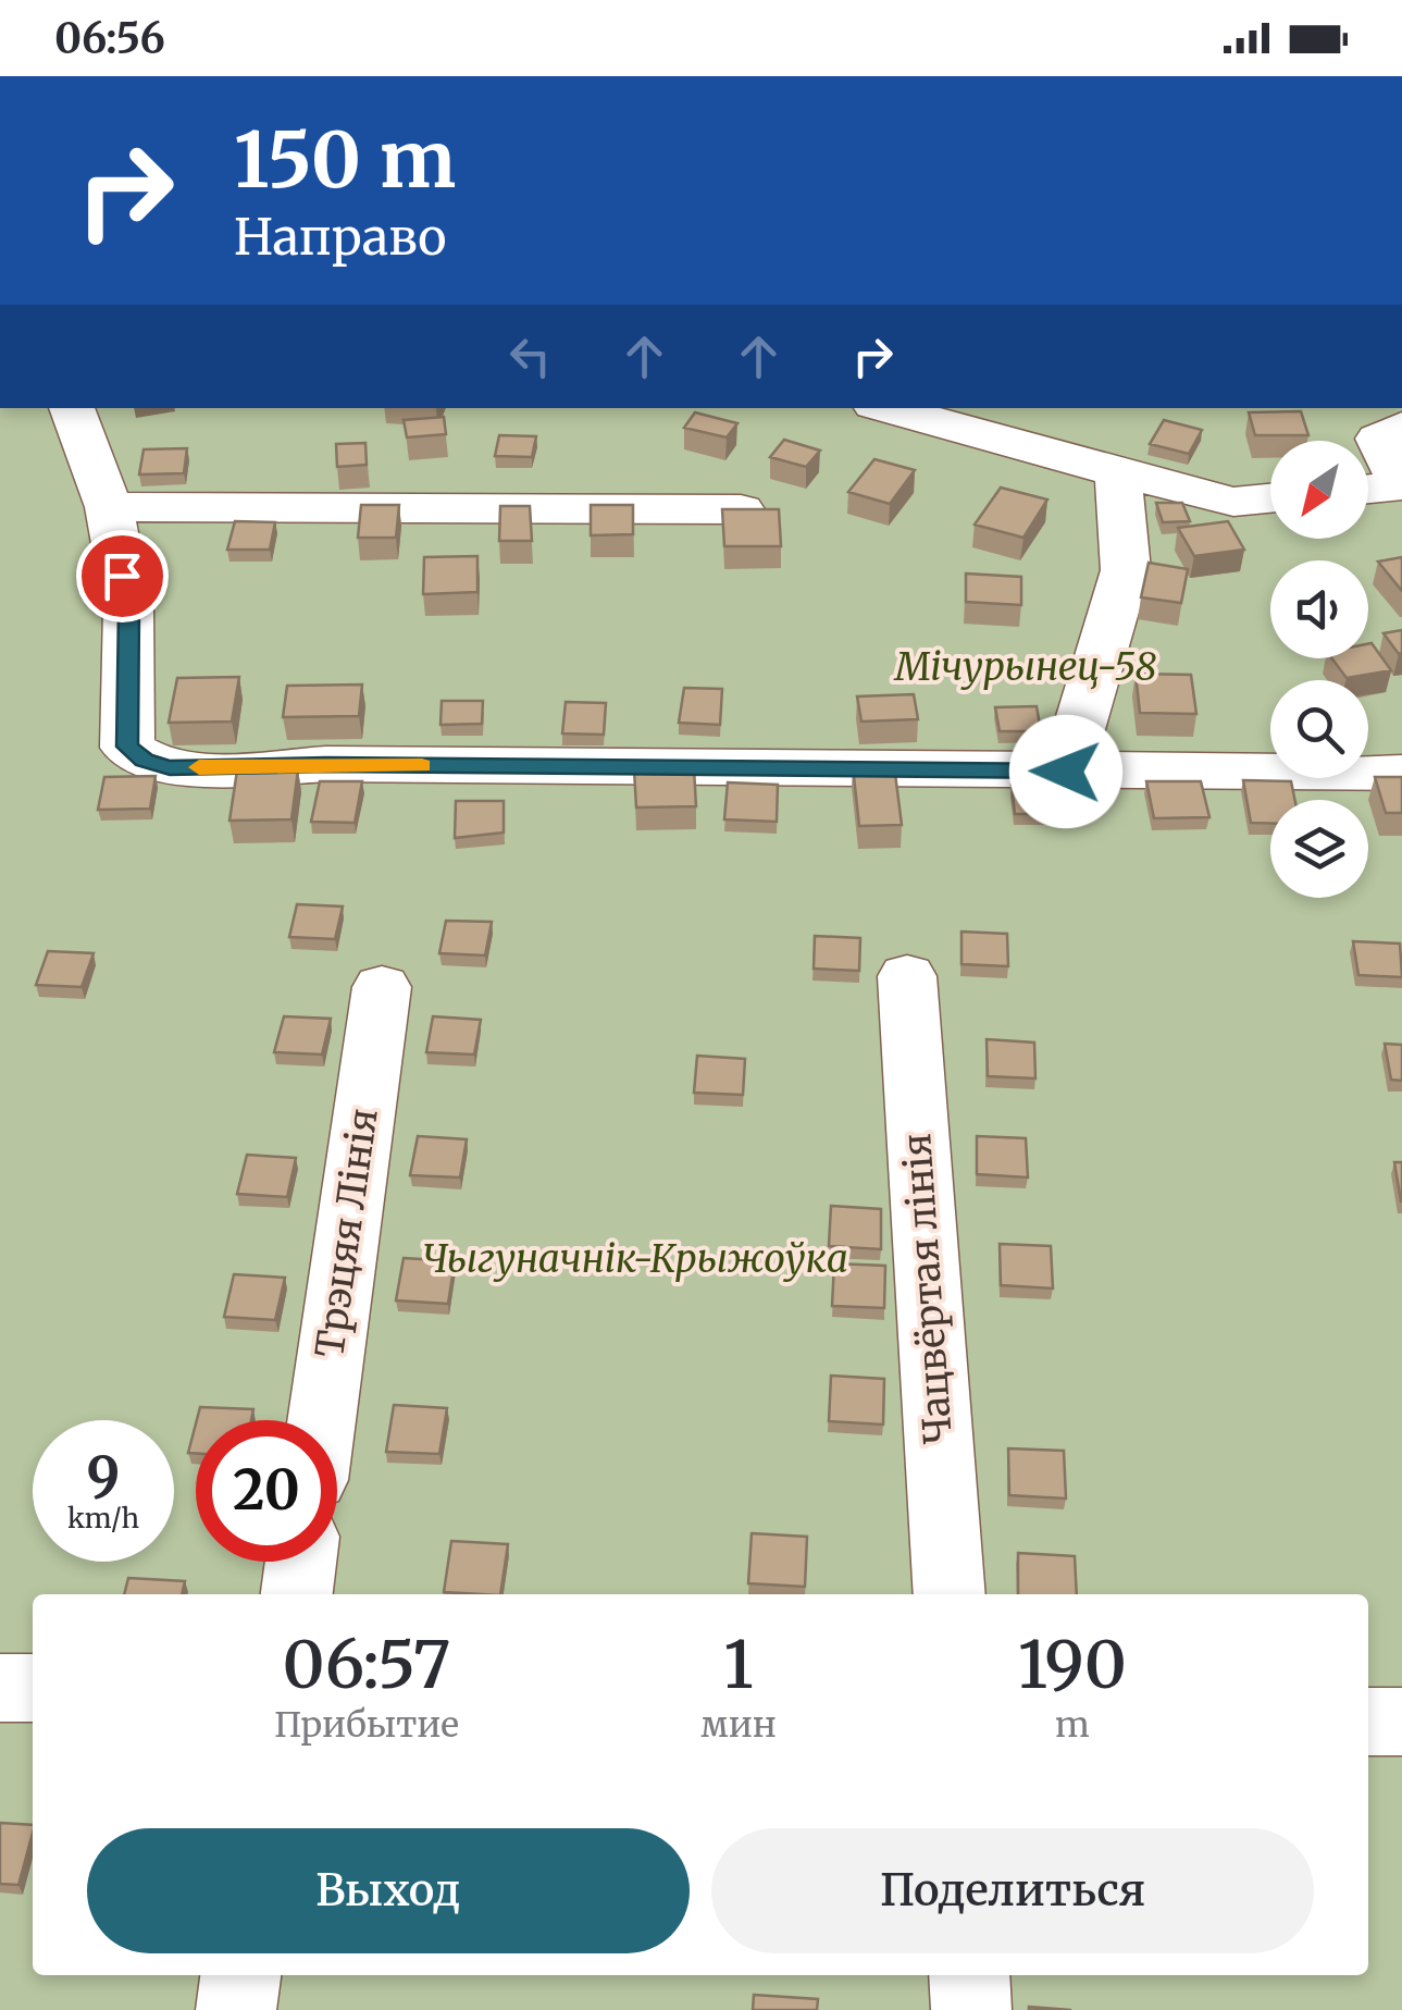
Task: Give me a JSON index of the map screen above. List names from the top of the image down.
{
  "streets": {
    "street": ["Трэцяя Лінія", "Чацвёртая лінія"]
  },
  "parks": ["Мічурынец-58", "Чыгуначнік-Крыжоўка"],
  "north": "bottom left",
  "page": {
    "status": "06:56",
    "turn": ["150 m", "Направо"],
    "speed": "9 km/h",
    "limit": "20",
    "eta": [
      "06:57",
      "Прибытие",
      "1",
      "мин",
      "190",
      "m"
    ],
    "buttons": ["Выход", "Поделиться"]
  }
}
